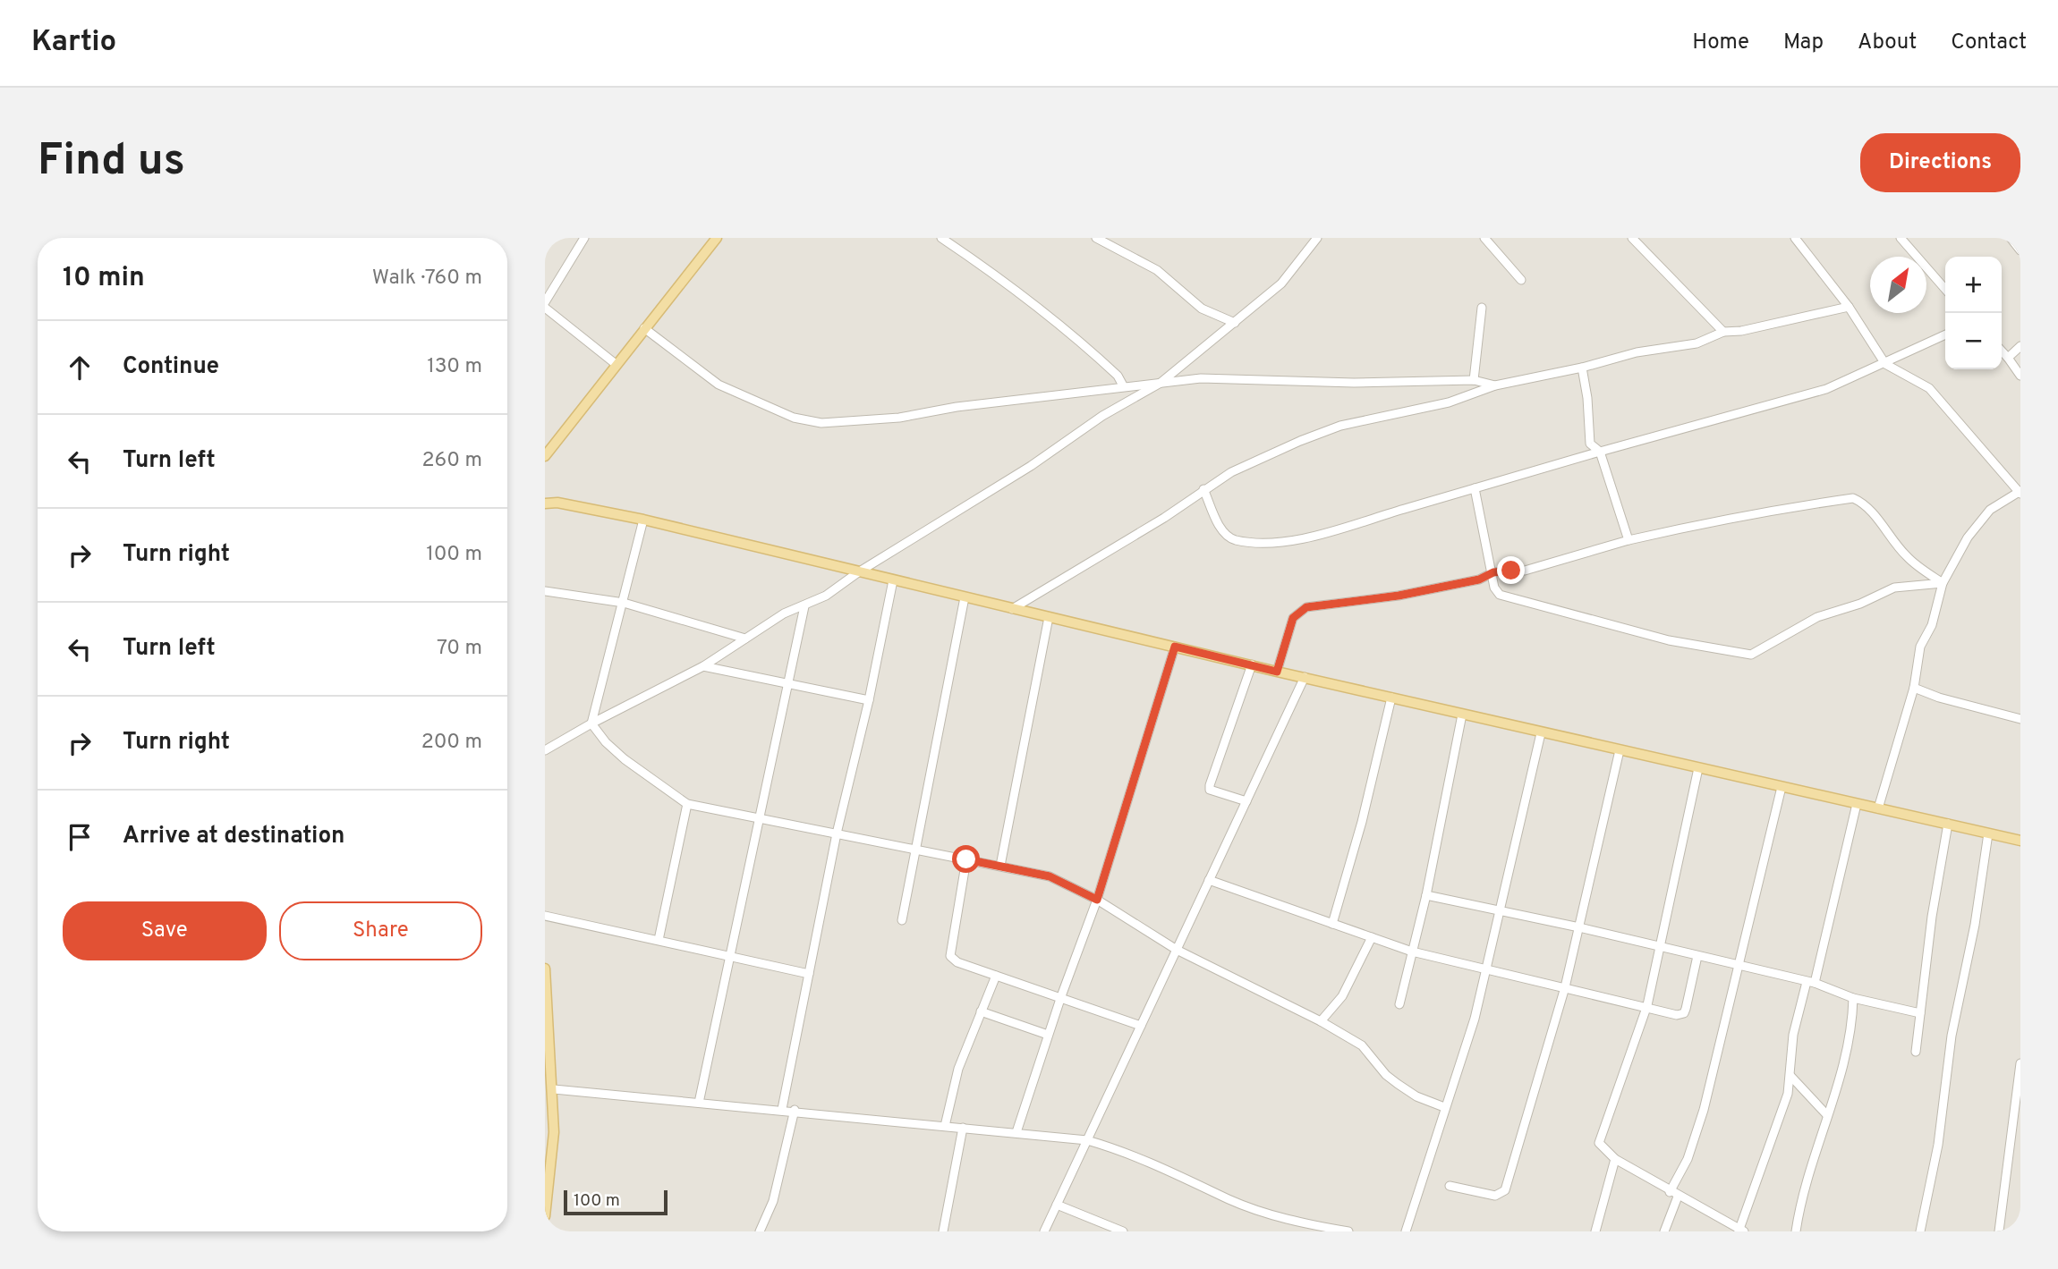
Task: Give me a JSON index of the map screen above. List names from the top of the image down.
{
  "scale_bar": "100 m",
  "north": "top right",
  "page": {
    "header": "Kartio",
    "nav": [
      "Home",
      "Map",
      "About",
      "Contact"
    ],
    "buttons": [
      "Directions",
      ["Save", "Share"]
    ],
    "title": "Find us",
    "heading": ["10 min", "Walk · 760 m"],
    "map_buttons": ["+", "−"],
    "list": [
      ["Continue", "130 m"],
      ["Turn left", "260 m"],
      ["Turn right", "100 m"],
      ["Turn left", "70 m"],
      ["Turn right", "200 m"],
      "Arrive at destination"
    ],
    "scale": "100 m"
  }
}
